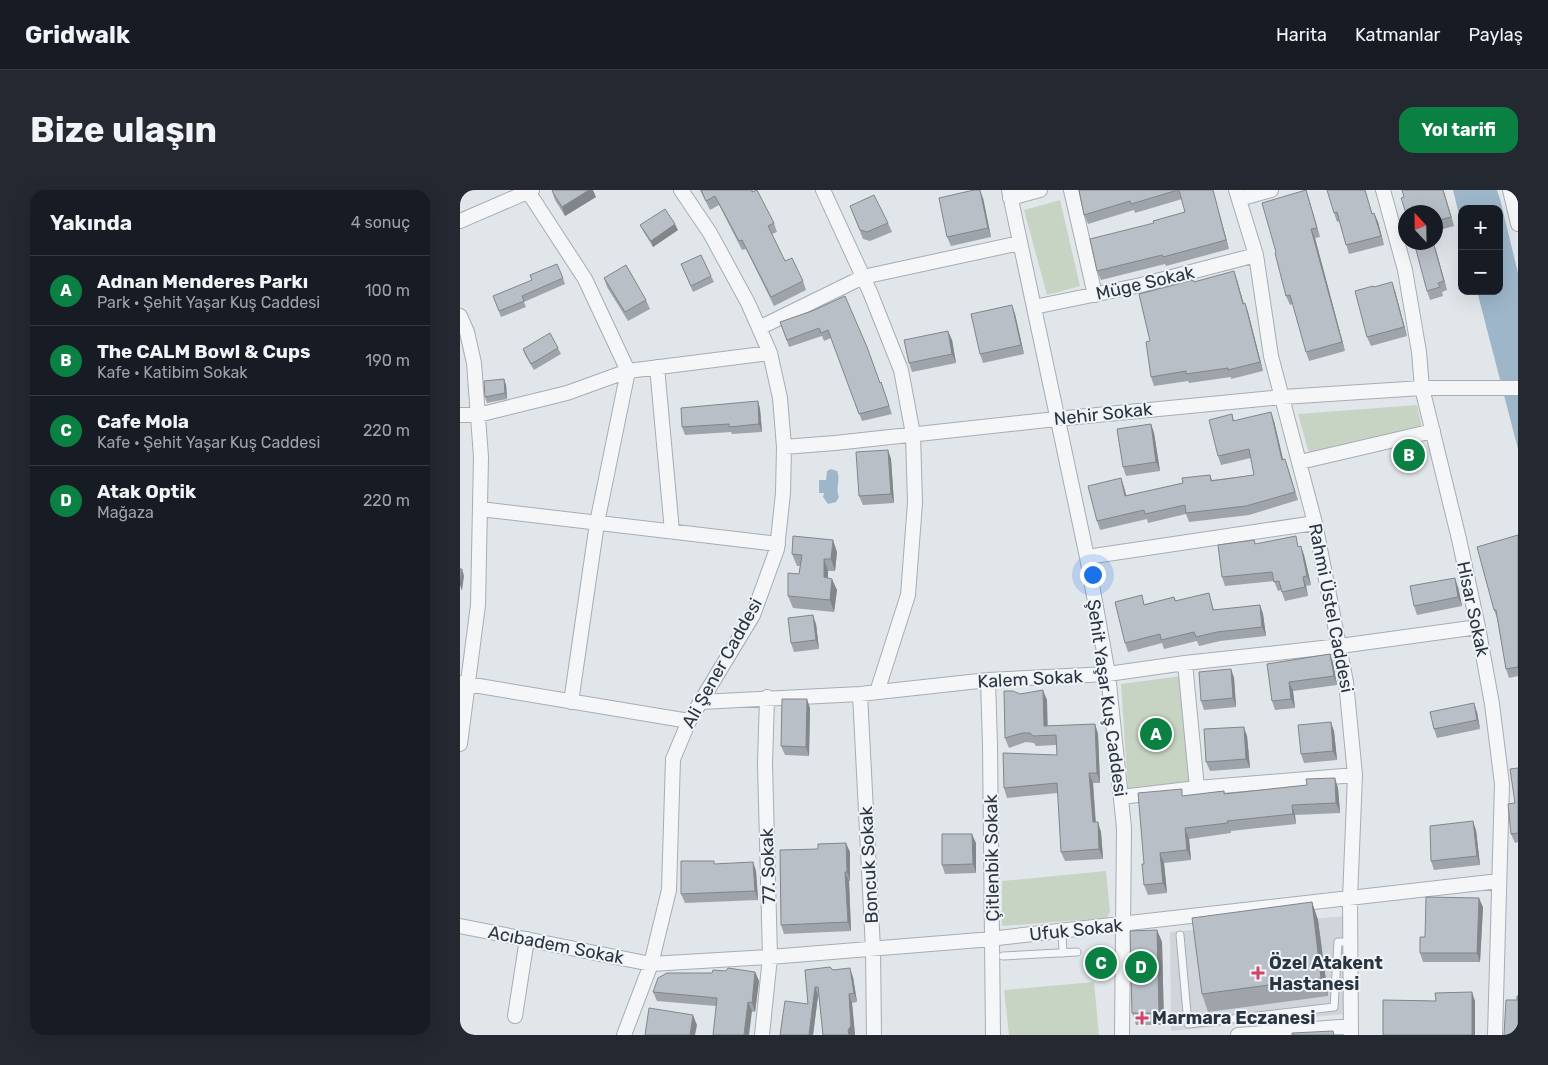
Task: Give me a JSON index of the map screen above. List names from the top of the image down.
{
  "streets": {
    "street": [
      "Müge Sokak",
      "Nehir Sokak",
      "Rahmi Üstel Caddesi",
      "Hisar Sokak",
      "Ali Şener Caddesi",
      "Kalem Sokak",
      "Şehit Yaşar Kuş Caddesi",
      "Çitlenbik Sokak",
      "Boncuk Sokak",
      "77. Sokak",
      "Ufuk Sokak",
      "Acıbadem Sokak"
    ]
  },
  "crossings": [
    ["Müge Sokak", "Rahmi Üstel Caddesi"],
    ["Müge Sokak", "Şehit Yaşar Kuş Caddesi"],
    ["Nehir Sokak", "Rahmi Üstel Caddesi"],
    ["Nehir Sokak", "Hisar Sokak"],
    ["Nehir Sokak", "Ali Şener Caddesi"],
    ["Nehir Sokak", "Şehit Yaşar Kuş Caddesi"],
    ["Rahmi Üstel Caddesi", "Kalem Sokak"],
    ["Rahmi Üstel Caddesi", "Ufuk Sokak"],
    ["Hisar Sokak", "Kalem Sokak"],
    ["Hisar Sokak", "Ufuk Sokak"],
    ["Ali Şener Caddesi", "Kalem Sokak"],
    ["Ali Şener Caddesi", "Ufuk Sokak"],
    ["Ali Şener Caddesi", "Acıbadem Sokak"],
    ["Kalem Sokak", "Şehit Yaşar Kuş Caddesi"],
    ["Kalem Sokak", "Çitlenbik Sokak"],
    ["Kalem Sokak", "Boncuk Sokak"],
    ["Kalem Sokak", "77. Sokak"],
    ["Şehit Yaşar Kuş Caddesi", "Ufuk Sokak"],
    ["Çitlenbik Sokak", "Ufuk Sokak"],
    ["Boncuk Sokak", "Ufuk Sokak"],
    ["77. Sokak", "Ufuk Sokak"],
    ["Ufuk Sokak", "Acıbadem Sokak"]
  ],
  "places": {
    "health": ["Özel Atakent Hastanesi", "Marmara Eczanesi"]
  },
  "north": "top",
  "page": {
    "header": "Gridwalk",
    "nav": ["Harita", "Katmanlar", "Paylaş"],
    "buttons": "Yol tarifi",
    "title": "Bize ulaşın",
    "heading": ["Yakında", "4 sonuç"],
    "map_buttons": ["+", "−"],
    "list": [
      {
        "mark": "A",
        "name": "Adnan Menderes Parkı",
        "note": "Park · Şehit Yaşar Kuş Caddesi",
        "value": "100 m"
      },
      {
        "mark": "B",
        "name": "The CALM Bowl & Cups",
        "note": "Kafe · Katibim Sokak",
        "value": "190 m"
      },
      {
        "mark": "C",
        "name": "Cafe Mola",
        "note": "Kafe · Şehit Yaşar Kuş Caddesi",
        "value": "220 m"
      },
      {
        "mark": "D",
        "name": "Atak Optik",
        "note": "Mağaza",
        "value": "220 m"
      }
    ],
    "pins": [
      "B",
      "A",
      "C",
      "D"
    ]
  }
}
